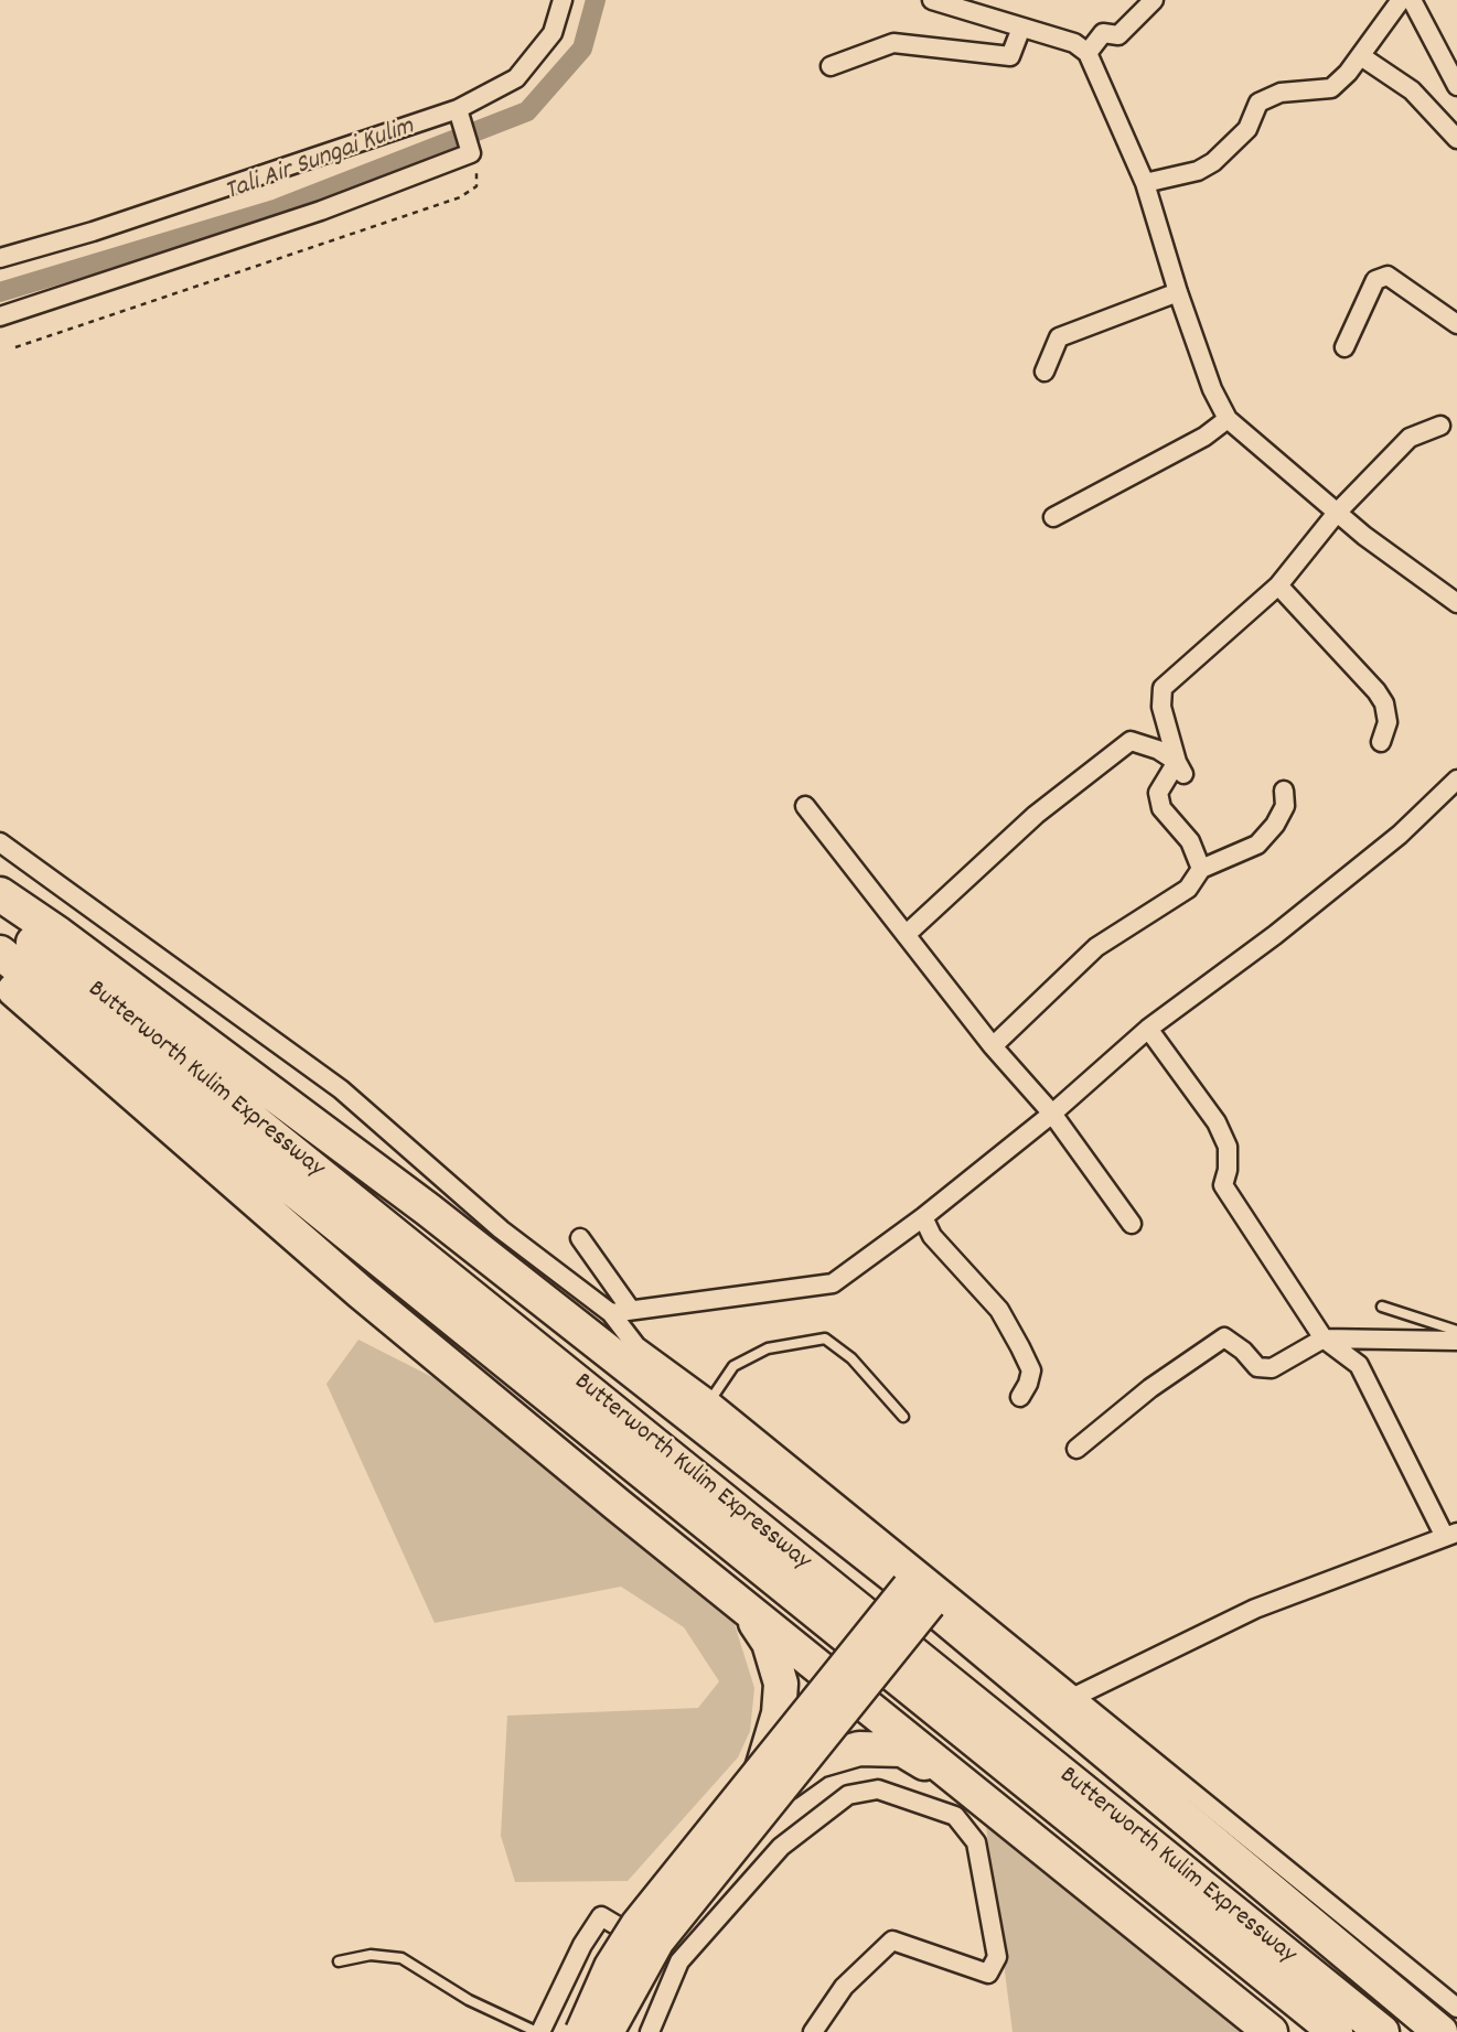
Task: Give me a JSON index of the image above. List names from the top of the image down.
{
  "streets": {
    "highway": ["Butterworth Kulim Expressway"]
  },
  "water": ["Tali Air Sungai Kulim"]
}
